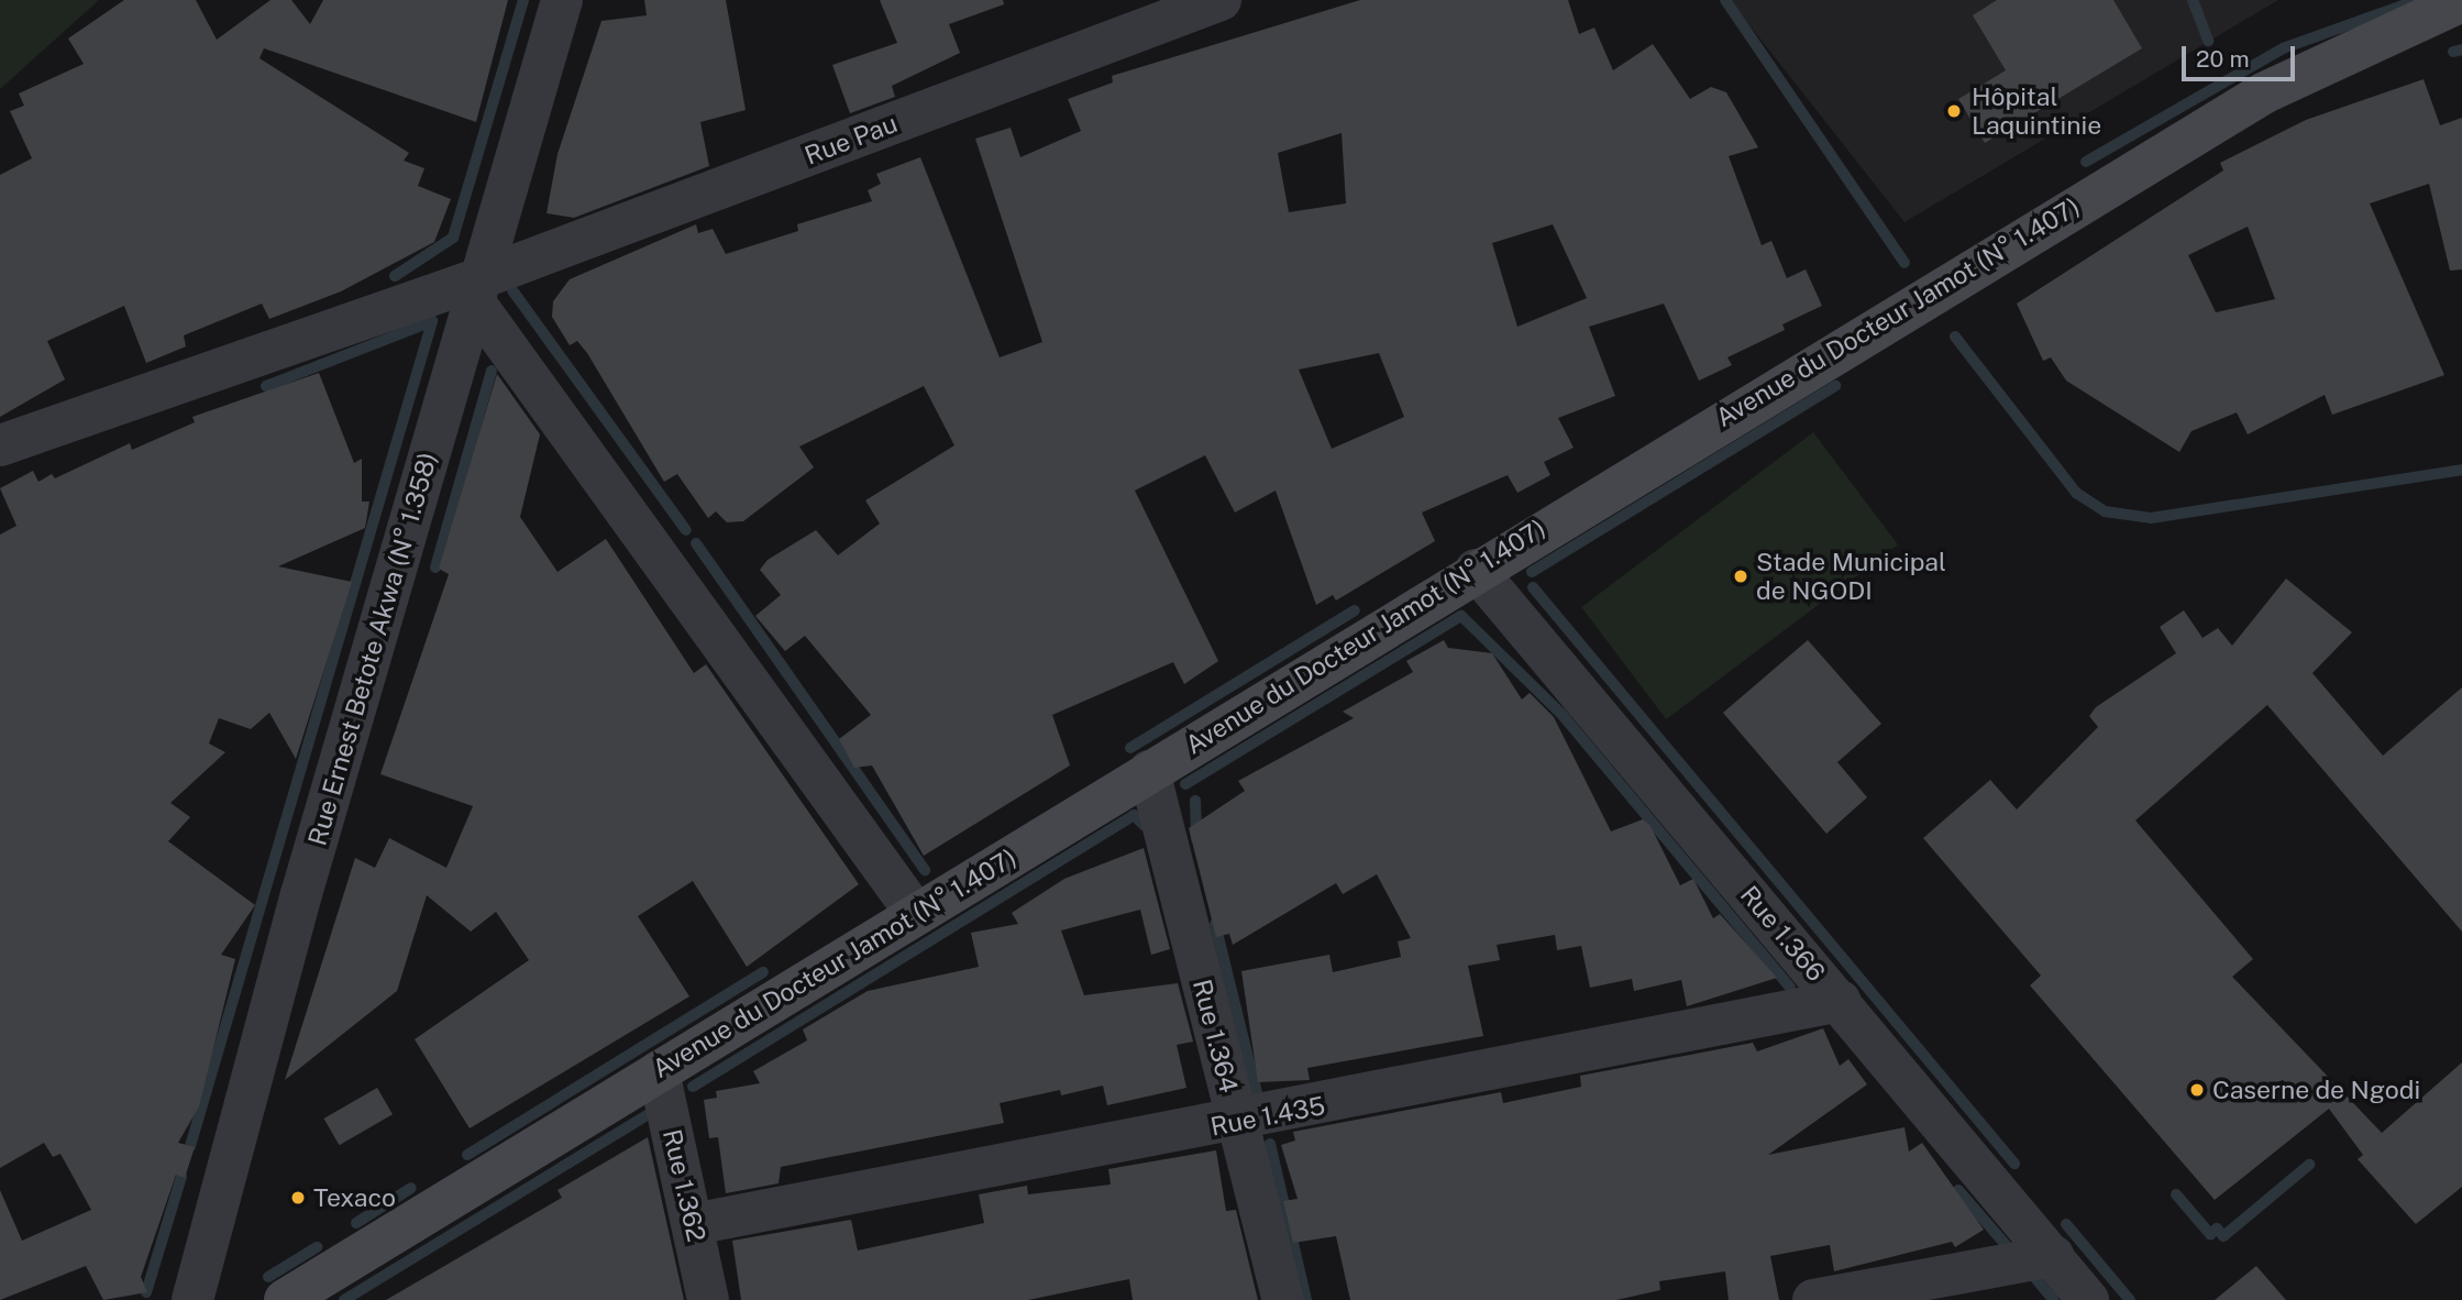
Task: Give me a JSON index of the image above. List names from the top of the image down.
{
  "streets": {
    "main road": ["Avenue du Docteur Jamot (N° 1.407)"],
    "street": [
      "Rue Pau",
      "Rue Ernest Betote Akwa (N° 1.358)",
      "Rue 1.366",
      "Rue 1.364",
      "Rue 1.435",
      "Rue 1.362"
    ]
  },
  "crossings": [
    ["Rue Pau", "Rue Ernest Betote Akwa (N° 1.358)"],
    ["Avenue du Docteur Jamot (N° 1.407)", "Rue 1.366"],
    ["Avenue du Docteur Jamot (N° 1.407)", "Rue 1.364"],
    ["Avenue du Docteur Jamot (N° 1.407)", "Rue 1.362"],
    ["Rue 1.366", "Rue 1.435"],
    ["Rue 1.364", "Rue 1.435"],
    ["Rue 1.435", "Rue 1.362"]
  ],
  "places": [
    "Hôpital Laquintinie",
    "Stade Municipal de NGODI",
    "Caserne de Ngodi",
    "Texaco"
  ],
  "scale_bar": "20 m"
}
